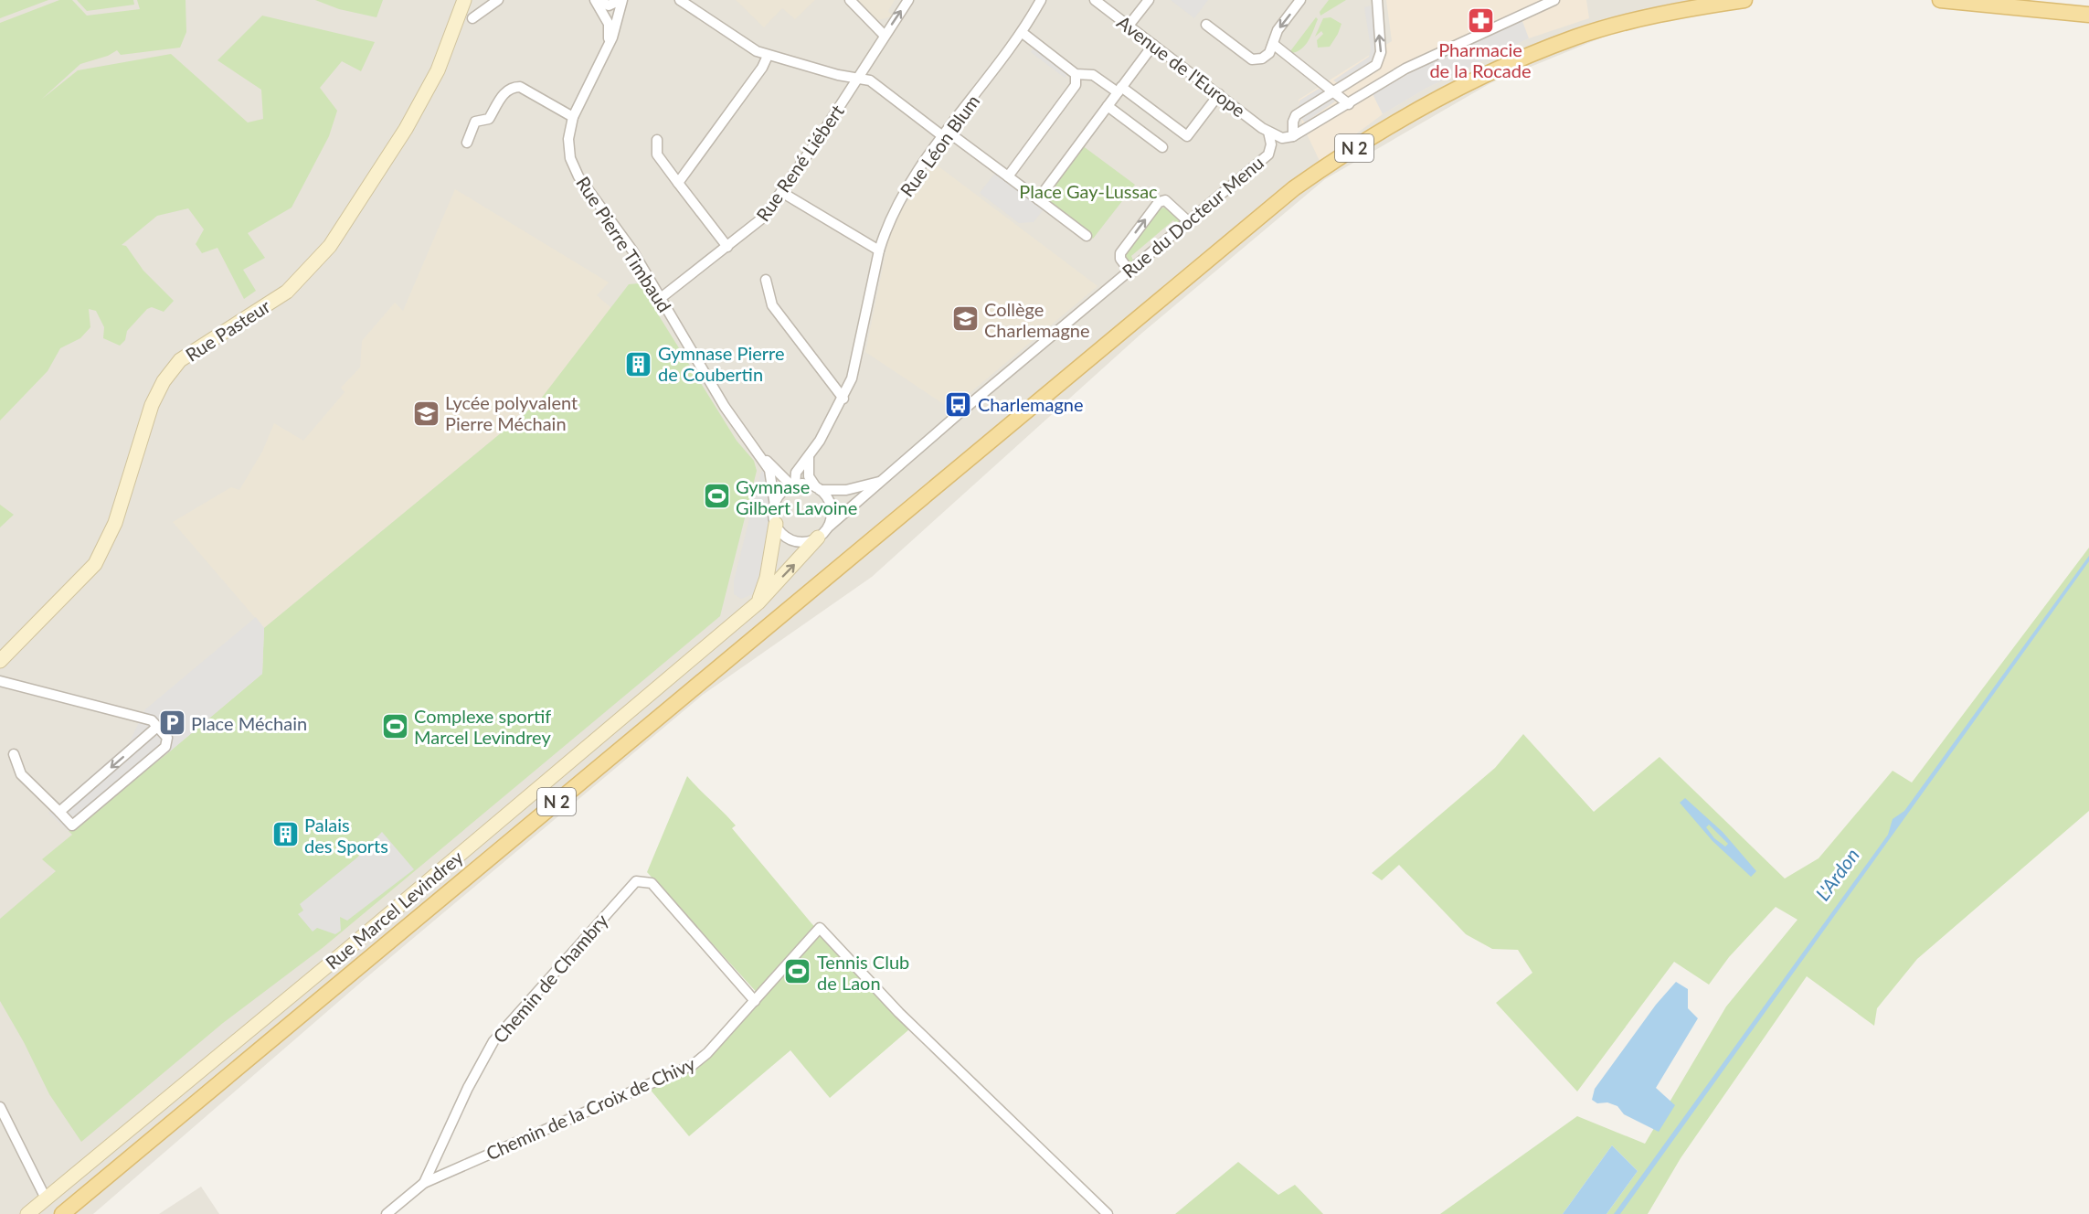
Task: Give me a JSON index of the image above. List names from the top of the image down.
{
  "streets": {
    "main road": ["N 2"],
    "street": [
      "Avenue de l'Europe",
      "Rue Léon Blum",
      "Rue René Liébert",
      "Rue du Docteur Menu",
      "Rue Pierre Timbaud",
      "Rue Pasteur",
      "Rue Marcel Levindrey",
      "Chemin de Chambry",
      "Chemin de la Croix de Chivy"
    ]
  },
  "crossings": [
    ["Avenue de l'Europe", "Rue du Docteur Menu"],
    ["Rue Léon Blum", "Rue du Docteur Menu"],
    ["Rue Léon Blum", "Rue Pierre Timbaud"],
    ["Rue Léon Blum", "Rue Marcel Levindrey"],
    ["Rue René Liébert", "Rue Pierre Timbaud"],
    ["Rue du Docteur Menu", "Rue Pierre Timbaud"],
    ["Rue du Docteur Menu", "Rue Marcel Levindrey"],
    ["Rue Pierre Timbaud", "Rue Marcel Levindrey"],
    ["Chemin de Chambry", "Chemin de la Croix de Chivy"]
  ],
  "water": ["L'Ardon"],
  "parks": ["Place Gay-Lussac"],
  "places": {
    "pharmacy": ["Pharmacie de la Rocade"],
    "school or university": ["Collège Charlemagne", "Lycée polyvalent Pierre Méchain"],
    "building": ["Gymnase Pierre de Coubertin", "Palais des Sports"],
    "bus stop": ["Charlemagne"],
    "sports": ["Gymnase Gilbert Lavoine", "Complexe sportif Marcel Levindrey", "Tennis Club de Laon"],
    "parking": ["Place Méchain"]
  }
}
